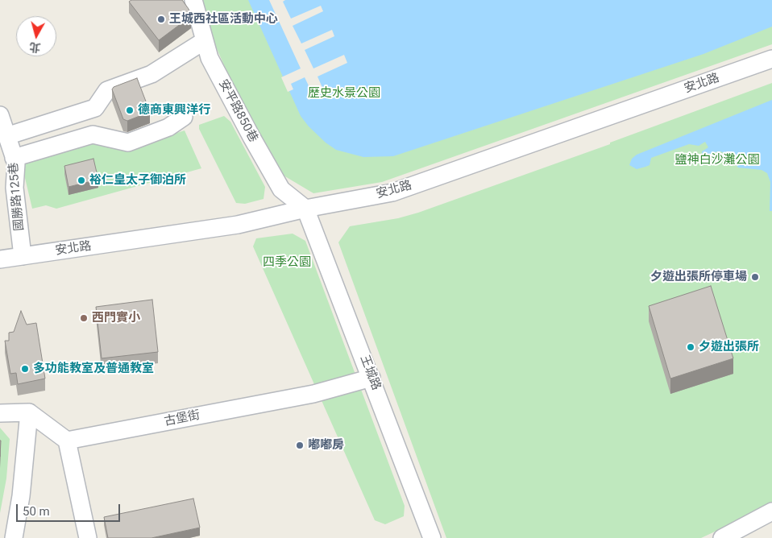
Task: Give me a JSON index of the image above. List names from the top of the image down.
{
  "streets": {
    "street": [
      "安北路",
      "安平路850巷",
      "國勝路125巷",
      "王城路",
      "古堡街"
    ]
  },
  "crossings": [
    ["安北路", "安平路850巷"],
    ["安北路", "國勝路125巷"],
    ["安北路", "王城路"],
    ["安平路850巷", "王城路"],
    ["王城路", "古堡街"]
  ],
  "parks": ["歷史水景公園", "鹽神白沙灘公園", "四季公園"],
  "places": [
    "王城西社區活動中心",
    "德商東興洋行",
    "裕仁皇太子御泊所",
    "夕遊出張所停車場",
    "西門實小",
    "夕遊出張所",
    "多功能教室及普通教室",
    "嘟嘟房"
  ],
  "scale_bar": "50 m",
  "north": "bottom"
}
